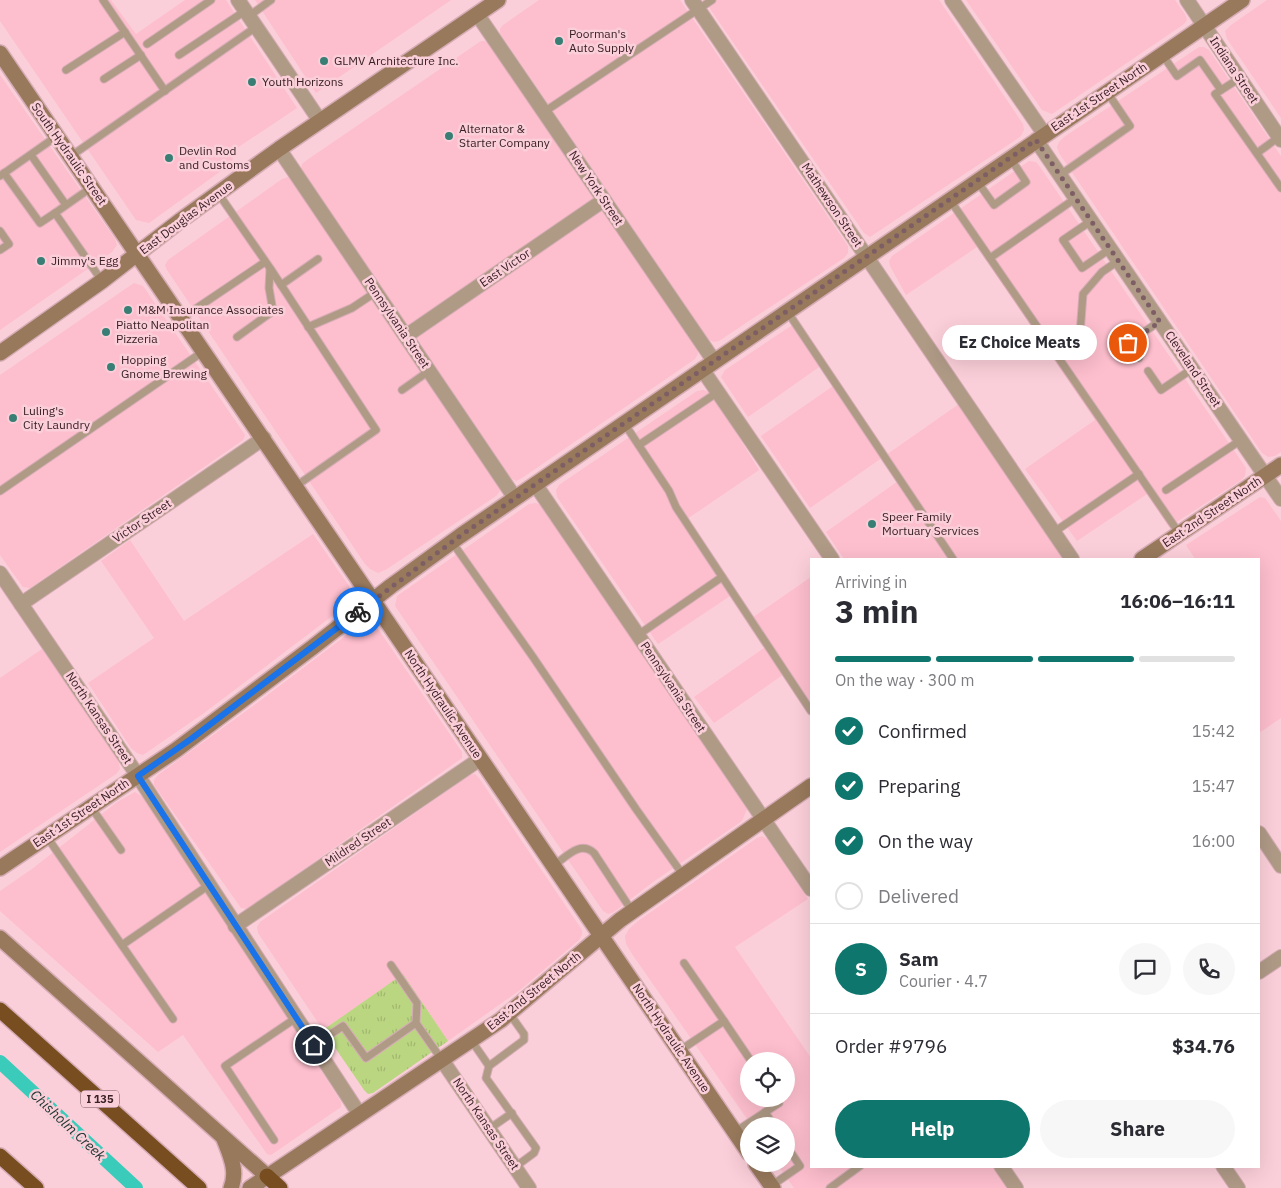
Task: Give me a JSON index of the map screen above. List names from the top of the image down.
{
  "streets": {
    "highway": ["I 135"],
    "street": [
      "Indiana Street",
      "East 1st Street North",
      "South Hydraulic Street",
      "New York Street",
      "Mathewson Street",
      "East Douglas Avenue",
      "East Victor",
      "Pennsylvania Street",
      "Cleveland Street",
      "East 2nd Street North",
      "Victor Street",
      "North Hydraulic Avenue",
      "North Kansas Street",
      "Mildred Street"
    ]
  },
  "crossings": [
    ["Indiana Street", "East 1st Street North"],
    ["East 1st Street North", "New York Street"],
    ["East 1st Street North", "Mathewson Street"],
    ["East 1st Street North", "Pennsylvania Street"],
    ["East 1st Street North", "Cleveland Street"],
    ["East 1st Street North", "North Hydraulic Avenue"],
    ["East 1st Street North", "North Kansas Street"],
    ["South Hydraulic Street", "East Douglas Avenue"],
    ["South Hydraulic Street", "North Hydraulic Avenue"],
    ["New York Street", "East Douglas Avenue"],
    ["New York Street", "East Victor"],
    ["East Douglas Avenue", "Pennsylvania Street"],
    ["East Douglas Avenue", "North Hydraulic Avenue"],
    ["East Victor", "Pennsylvania Street"],
    ["Pennsylvania Street", "East 2nd Street North"],
    ["Cleveland Street", "East 2nd Street North"],
    ["East 2nd Street North", "North Hydraulic Avenue"],
    ["East 2nd Street North", "North Kansas Street"],
    ["Victor Street", "North Hydraulic Avenue"],
    ["Victor Street", "North Kansas Street"],
    ["North Hydraulic Avenue", "Mildred Street"],
    ["North Kansas Street", "Mildred Street"]
  ],
  "water": ["Chisholm Creek"],
  "places": [
    "Poorman's Auto Supply",
    "GLMV Architecture Inc.",
    "Youth Horizons",
    "Alternator & Starter Company",
    "Devlin Rod and Customs",
    "Jimmy's Egg",
    "M&M Insurance Associates",
    "Piatto Neapolitan Pizzeria",
    "Ez Choice Meats",
    "Hopping Gnome Brewing",
    "Luling's City Laundry",
    "Speer Family Mortuary Services"
  ],
  "page": {
    "bubble": "Ez Choice Meats",
    "heading": ["3 min", "Arriving in", "16:06–16:11"],
    "panel": [
      "Sam",
      "Courier · 4.7",
      "Order #9796",
      "$34.76"
    ],
    "bar": "On the way · 300 m",
    "list": [
      ["Confirmed", "15:42"],
      ["Preparing", "15:47"],
      ["On the way", "16:00"],
      "Delivered"
    ],
    "round": "S",
    "buttons": ["Help", "Share"]
  }
}
